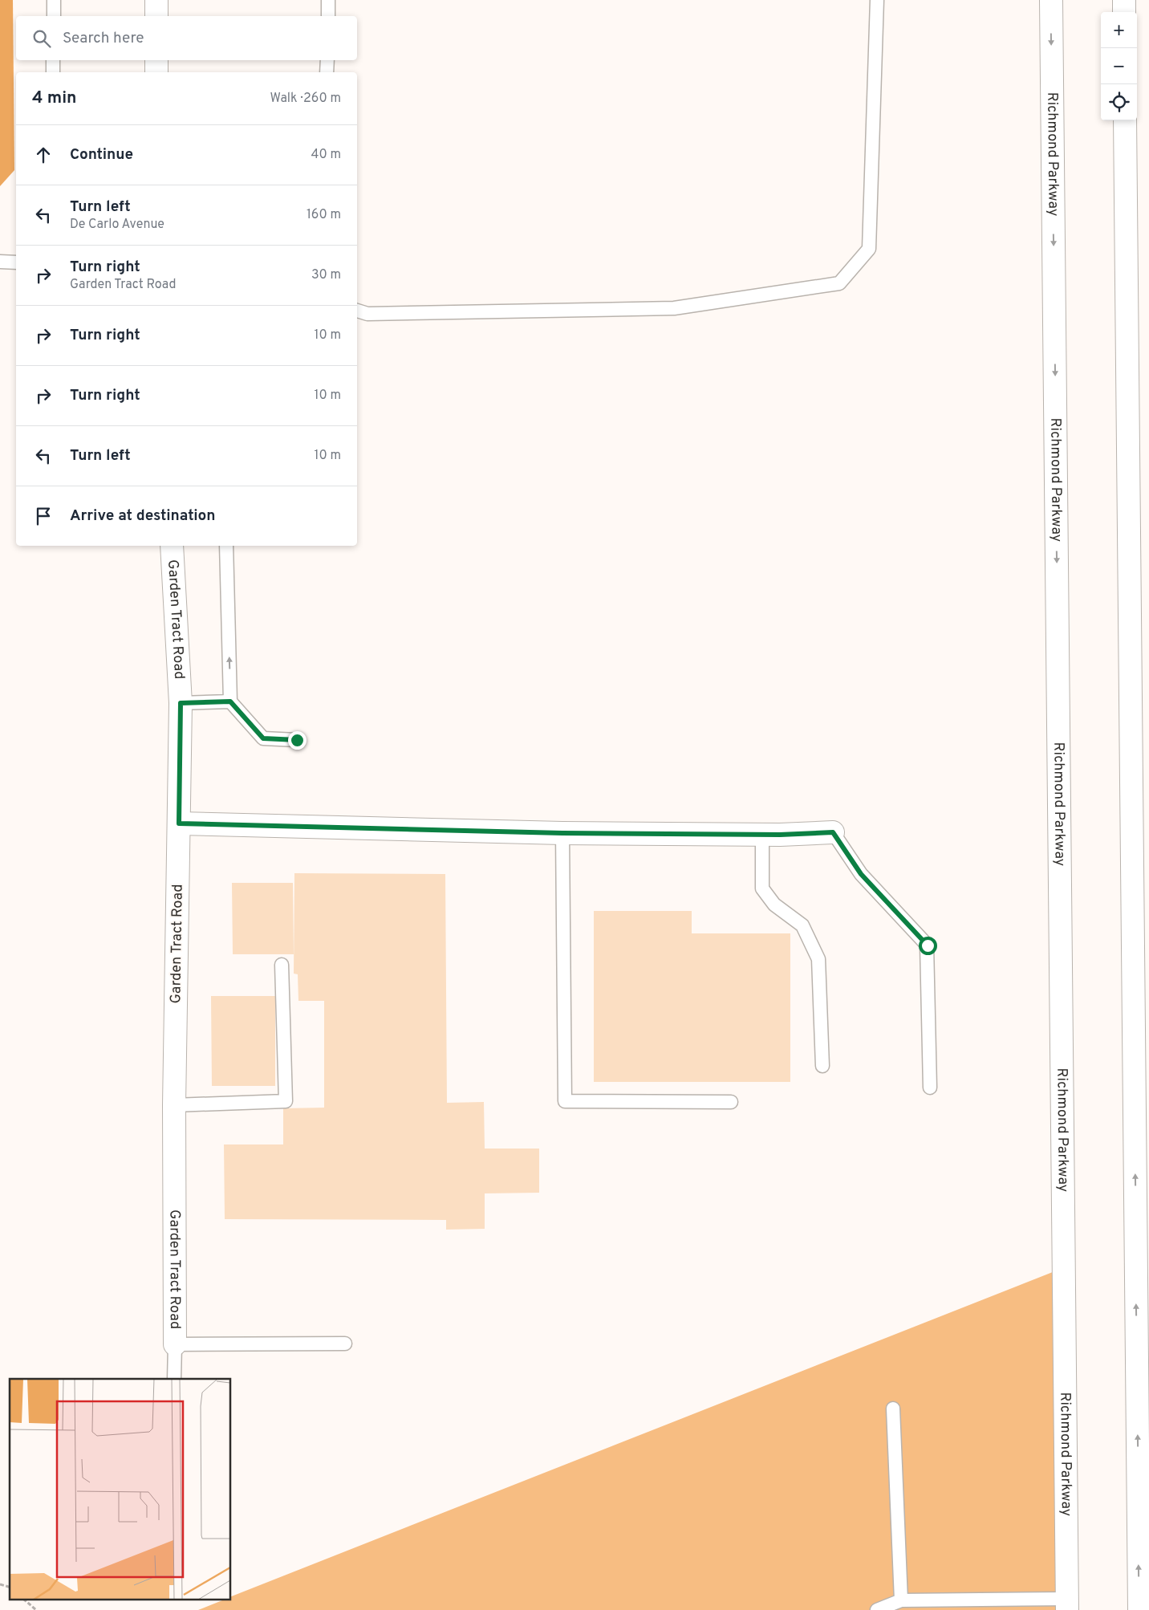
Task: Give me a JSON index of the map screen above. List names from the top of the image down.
{
  "streets": {
    "main road": ["Richmond Parkway", "Garden Tract Road"]
  },
  "page": {
    "map_buttons": ["+", "−"],
    "search": "Search here",
    "heading": ["4 min", "Walk · 260 m"],
    "list": [
      ["Continue", "40 m"],
      ["Turn left", "De Carlo Avenue", "160 m"],
      ["Turn right", "Garden Tract Road", "30 m"],
      ["Turn right", "10 m"],
      ["Turn right", "10 m"],
      ["Turn left", "10 m"],
      "Arrive at destination"
    ]
  }
}
